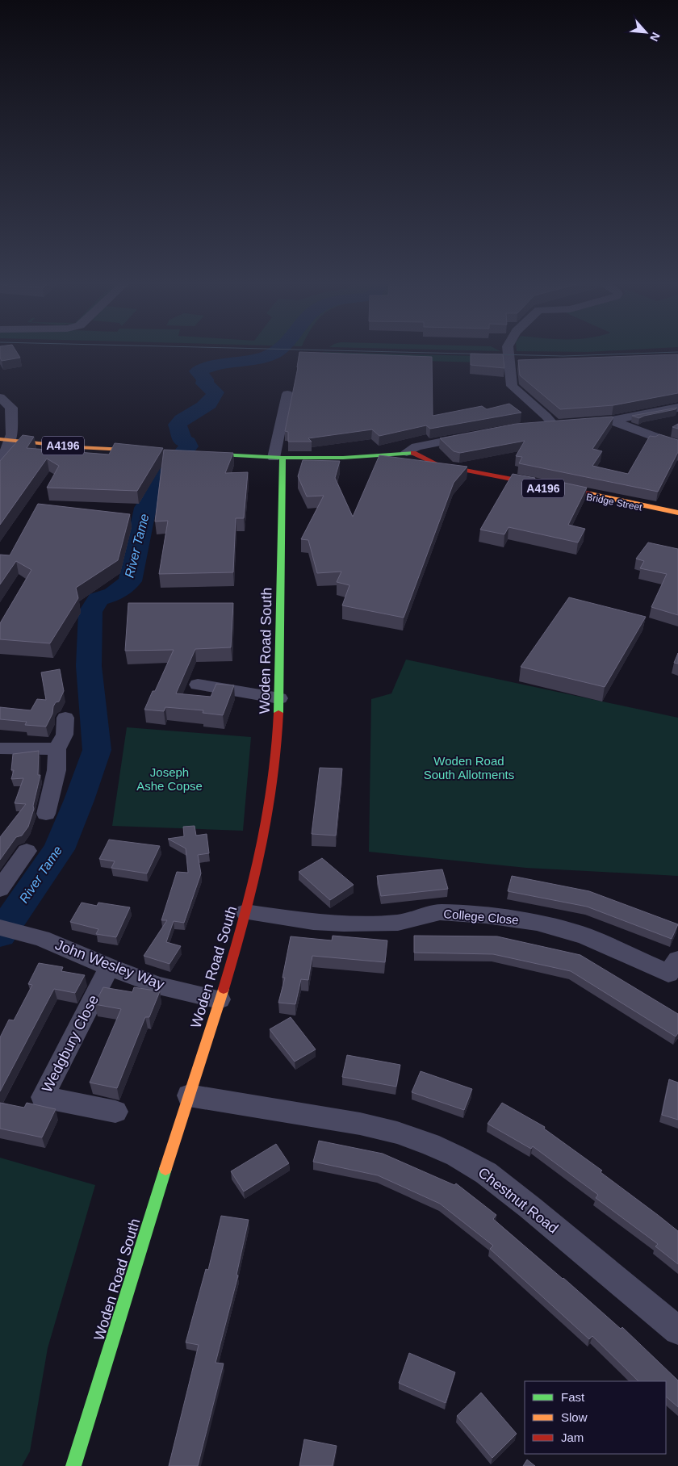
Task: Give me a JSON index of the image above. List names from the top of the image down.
{
  "streets": {
    "street": [
      "A4196",
      "Bridge Street",
      "Woden Road South",
      "College Close",
      "John Wesley Way",
      "Wedgbury Close",
      "Chestnut Road"
    ]
  },
  "crossings": [
    ["A4196", "Bridge Street"],
    ["A4196", "Woden Road South"],
    ["Bridge Street", "Woden Road South"],
    ["Woden Road South", "College Close"],
    ["Woden Road South", "John Wesley Way"],
    ["Woden Road South", "Chestnut Road"],
    ["John Wesley Way", "Wedgbury Close"]
  ],
  "water": ["River Tame"],
  "parks": ["Woden Road South Allotments", "Joseph Ashe Copse"],
  "legend": ["Fast", "Slow", "Jam"],
  "north": "bottom right"
}
